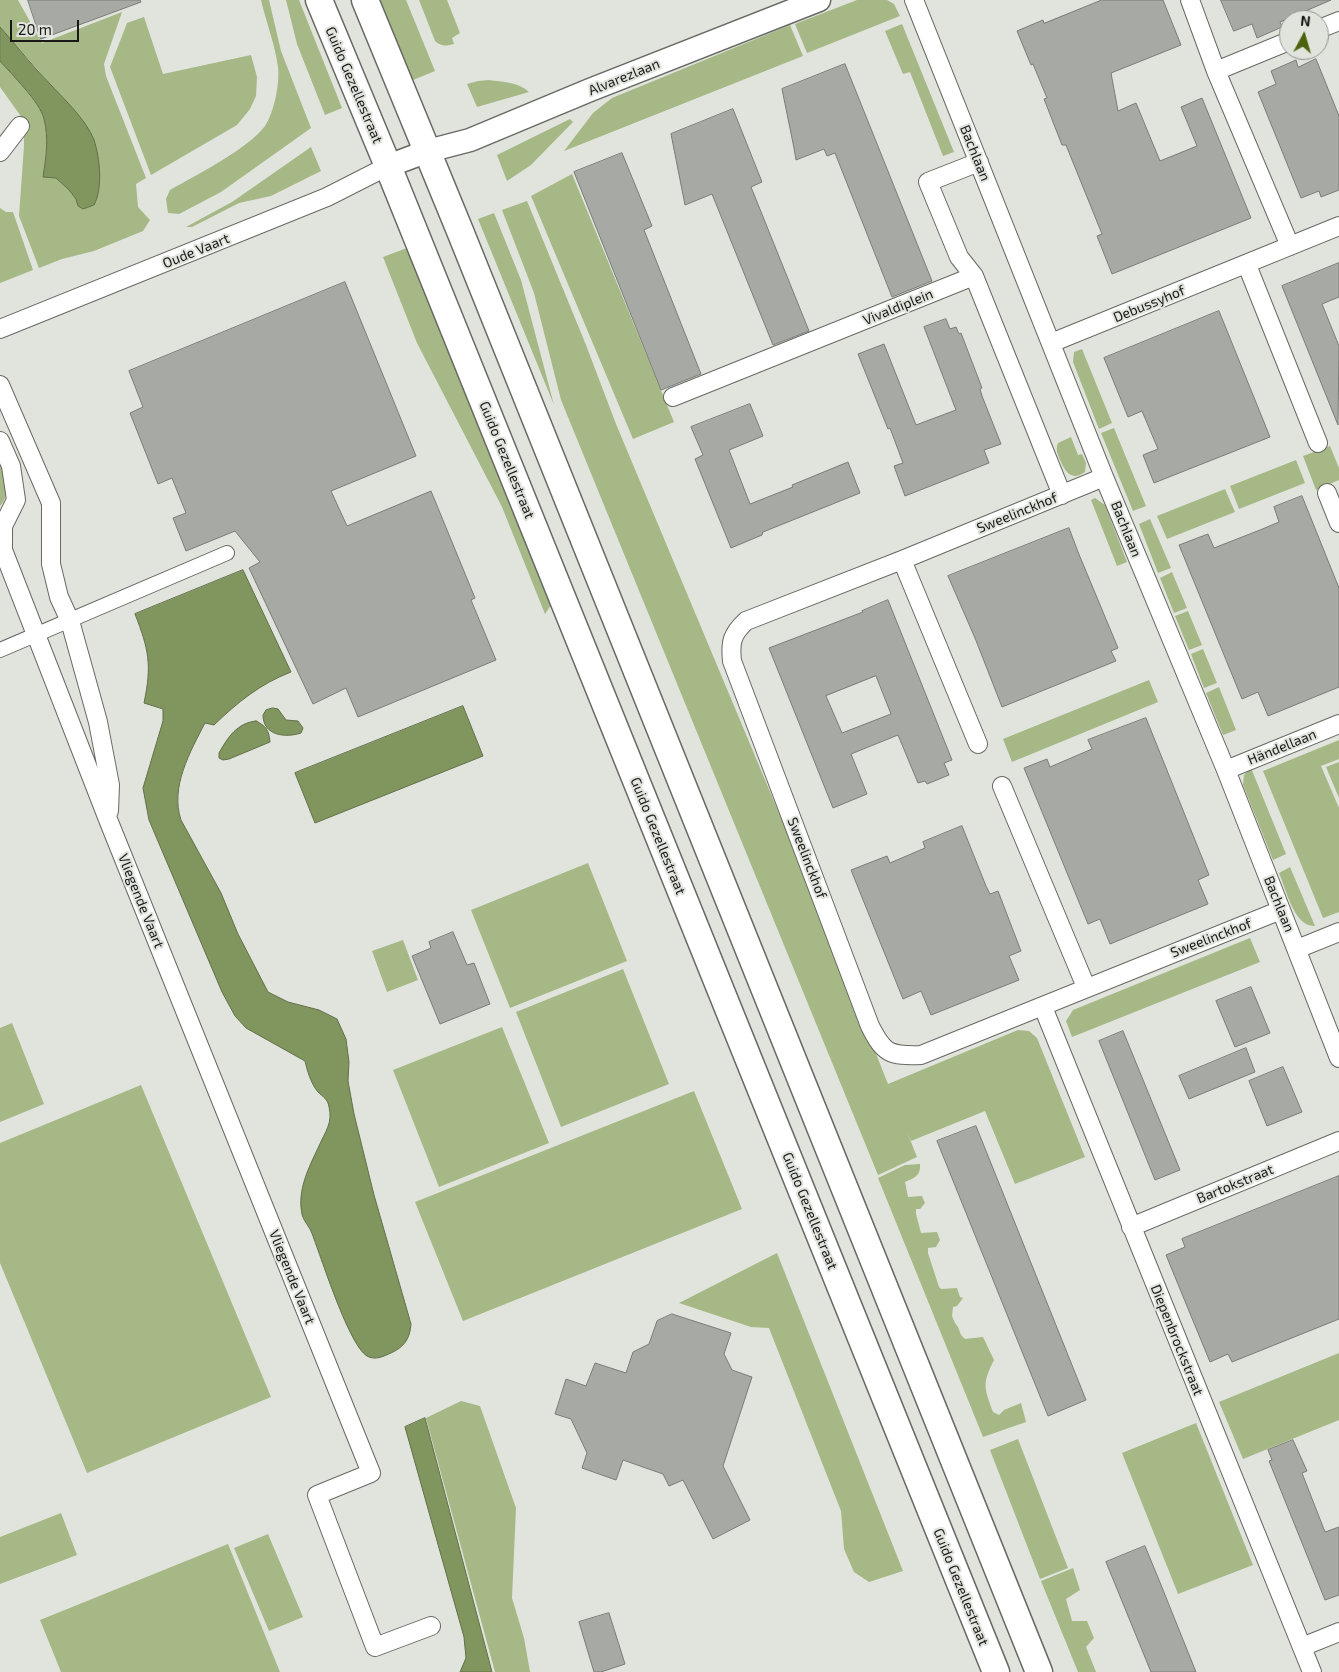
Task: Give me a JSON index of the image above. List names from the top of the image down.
{
  "streets": {
    "main road": ["Guido Gezellestraat"],
    "street": [
      "Alvarezlaan",
      "Bachlaan",
      "Oude Vaart",
      "Debussyhof",
      "Vivaldiplein",
      "Sweelinckhof",
      "Händellaan",
      "Vliegende Vaart",
      "Bartokstraat",
      "Diepenbrockstraat"
    ]
  },
  "crossings": [
    ["Alvarezlaan", "Guido Gezellestraat"],
    ["Alvarezlaan", "Oude Vaart"],
    ["Guido Gezellestraat", "Oude Vaart"],
    ["Bachlaan", "Debussyhof"],
    ["Bachlaan", "Sweelinckhof"],
    ["Bachlaan", "Händellaan"],
    ["Sweelinckhof", "Diepenbrockstraat"],
    ["Bartokstraat", "Diepenbrockstraat"]
  ],
  "scale_bar": "20 m",
  "north": "top"
}
